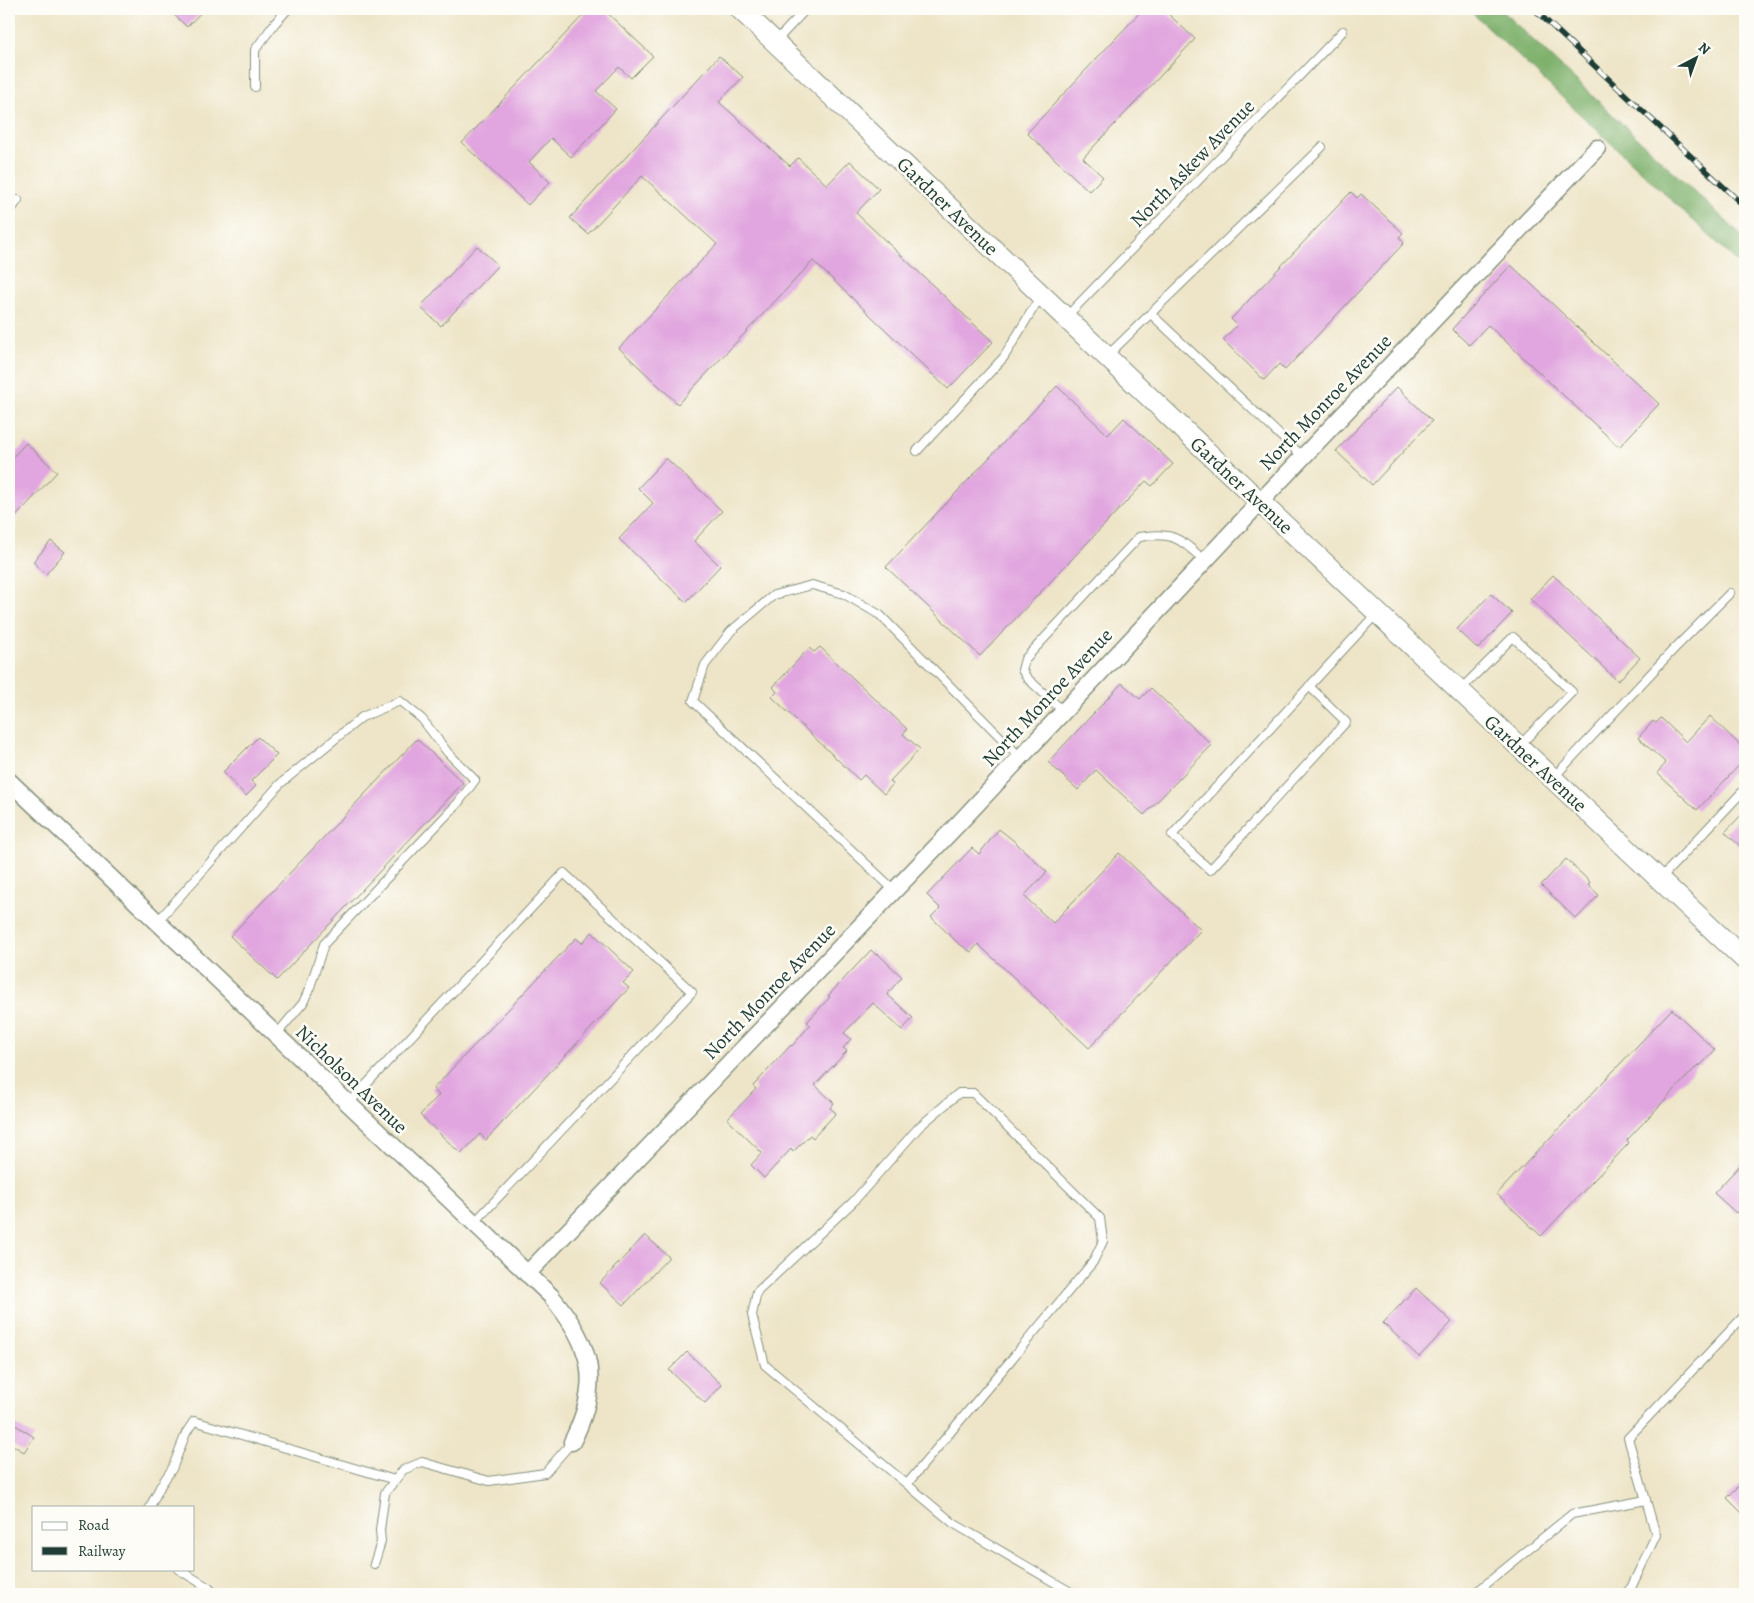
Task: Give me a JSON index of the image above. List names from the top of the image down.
{
  "streets": {
    "street": ["Gardner Avenue", "North Monroe Avenue", "Nicholson Avenue"],
    "lane": ["North Askew Avenue"]
  },
  "crossings": [
    ["North Askew Avenue", "Gardner Avenue"],
    ["Gardner Avenue", "North Monroe Avenue"],
    ["North Monroe Avenue", "Nicholson Avenue"]
  ],
  "legend": ["Road", "Railway"],
  "north": "top right"
}
